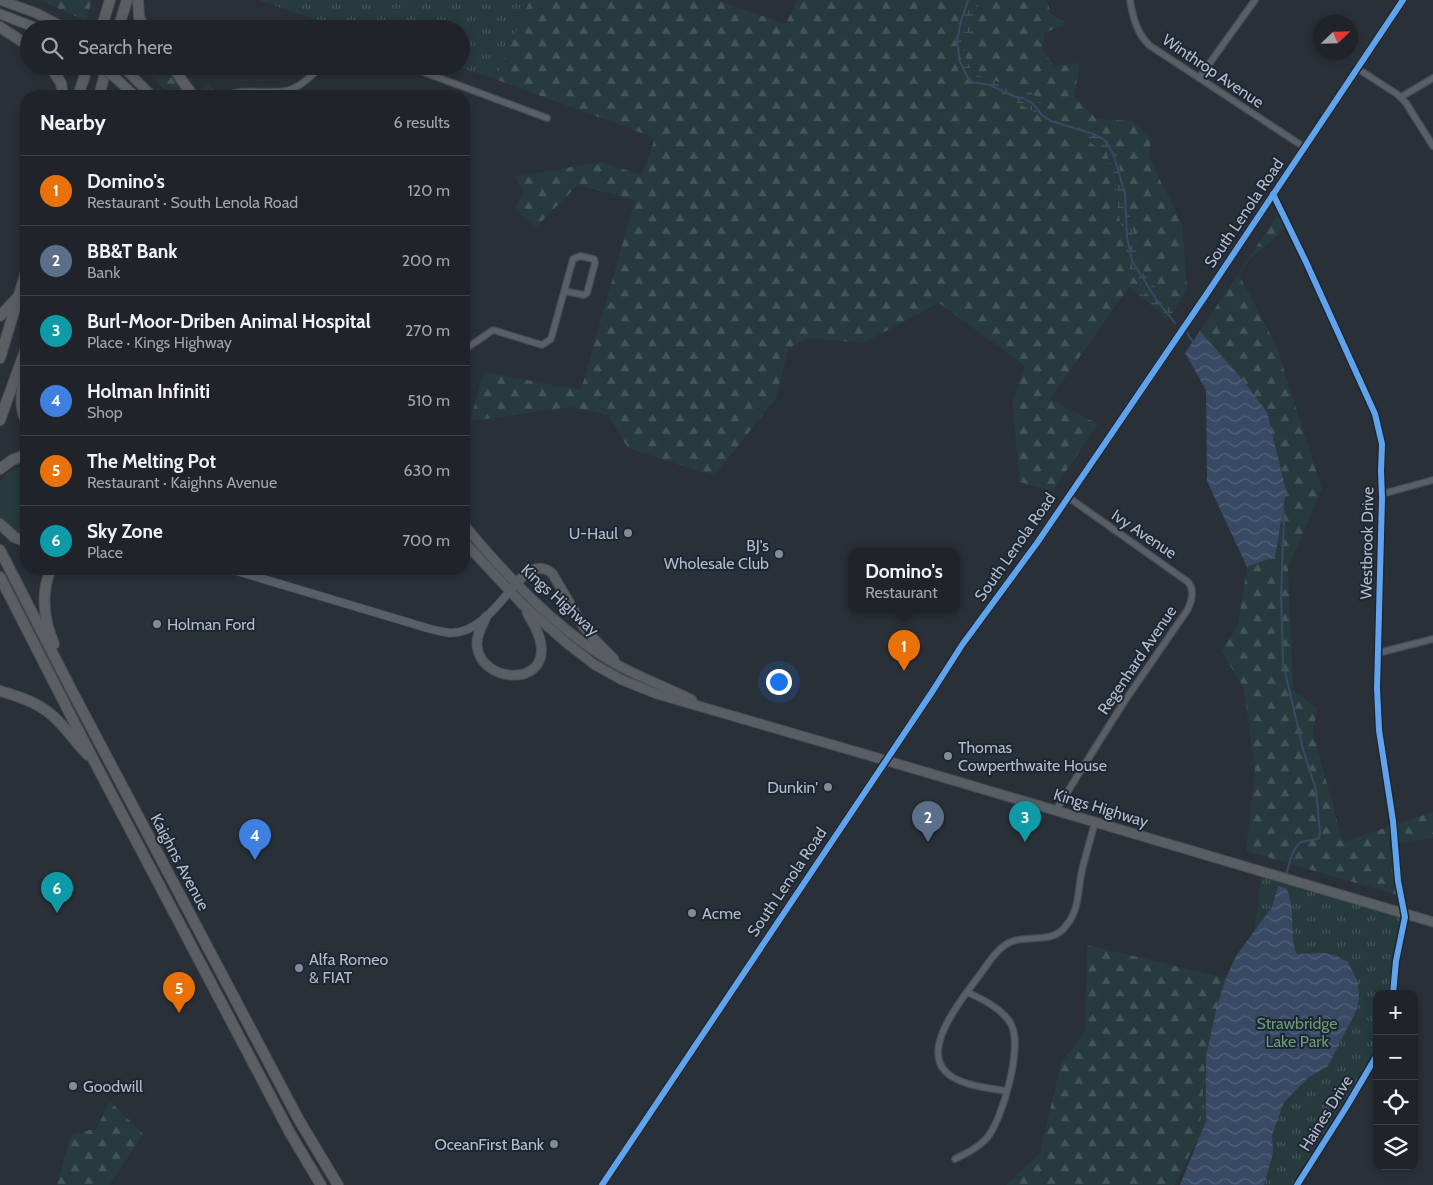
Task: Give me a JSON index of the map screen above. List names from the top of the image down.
{
  "streets": {
    "highway": ["Kaighns Avenue"],
    "main road": ["Kings Highway"],
    "street": [
      "Winthrop Avenue",
      "South Lenola Road",
      "Ivy Avenue",
      "Westbrook Drive",
      "Regenhard Avenue",
      "Haines Drive"
    ]
  },
  "crossings": [
    ["Winthrop Avenue", "South Lenola Road"],
    ["South Lenola Road", "Ivy Avenue"],
    ["South Lenola Road", "Westbrook Drive"],
    ["South Lenola Road", "Kings Highway"],
    ["Ivy Avenue", "Regenhard Avenue"],
    ["Westbrook Drive", "Kings Highway"],
    ["Kings Highway", "Regenhard Avenue"]
  ],
  "parks": ["Strawbridge Lake Park"],
  "places": [
    "U-Haul",
    "BJ's Wholesale Club",
    "Holman Ford",
    "Thomas Cowperthwaite House",
    "Dunkin'",
    "Acme",
    "Alfa Romeo & FIAT",
    "Goodwill",
    "OceanFirst Bank"
  ],
  "north": "top right",
  "page": {
    "search": "Search here",
    "heading": ["Nearby", "6 results"],
    "list": [
      {
        "mark": "1",
        "name": "Domino's",
        "note": "Restaurant · South Lenola Road",
        "value": "120 m"
      },
      {
        "mark": "2",
        "name": "BB&T Bank",
        "note": "Bank",
        "value": "200 m"
      },
      {
        "mark": "3",
        "name": "Burl-Moor-Driben Animal Hospital",
        "note": "Place · Kings Highway",
        "value": "270 m"
      },
      {
        "mark": "4",
        "name": "Holman Infiniti",
        "note": "Shop",
        "value": "510 m"
      },
      {
        "mark": "5",
        "name": "The Melting Pot",
        "note": "Restaurant · Kaighns Avenue",
        "value": "630 m"
      },
      {
        "mark": "6",
        "name": "Sky Zone",
        "note": "Place",
        "value": "700 m"
      }
    ],
    "popup": ["Domino's", "Restaurant"],
    "pins": [
      "1",
      "2",
      "3",
      "4",
      "6",
      "5"
    ],
    "map_buttons": ["+", "−"]
  }
}
